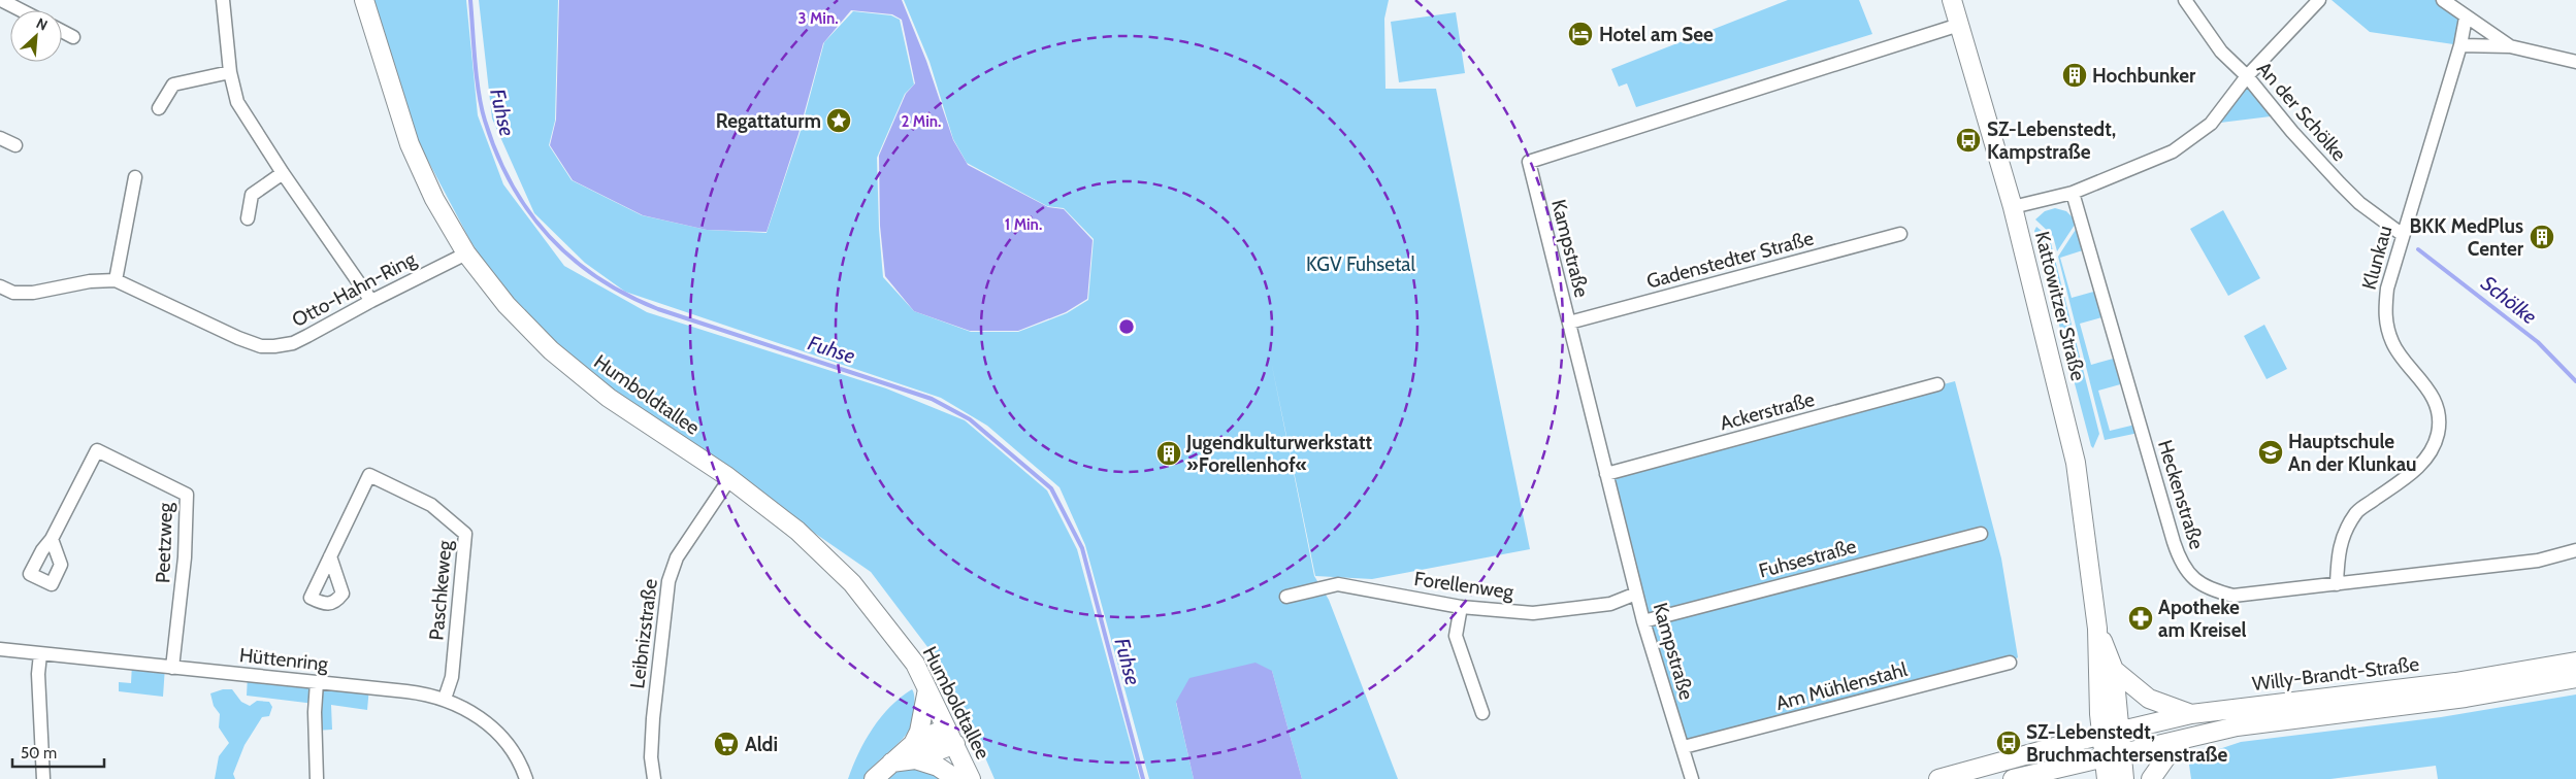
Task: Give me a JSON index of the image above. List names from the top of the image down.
{
  "streets": {
    "street": [
      "An der Schölke",
      "Kampstraße",
      "Klunkau",
      "Gadenstedter Straße",
      "Otto-Hahn-Ring",
      "Kattowitzer Straße",
      "Humboldtallee",
      "Ackerstraße",
      "Heckenstraße",
      "Peetzweg",
      "Fuhsestraße",
      "Forellenweg",
      "Paschkeweg",
      "Leibnizstraße",
      "Hüttenring",
      "Willy-Brandt-Straße",
      "Am Mühlenstahl"
    ]
  },
  "crossings": [
    ["An der Schölke", "Klunkau"],
    ["Kampstraße", "Gadenstedter Straße"],
    ["Kampstraße", "Kattowitzer Straße"],
    ["Kampstraße", "Ackerstraße"],
    ["Kampstraße", "Fuhsestraße"],
    ["Kampstraße", "Forellenweg"],
    ["Kampstraße", "Am Mühlenstahl"],
    ["Klunkau", "Heckenstraße"],
    ["Otto-Hahn-Ring", "Humboldtallee"],
    ["Kattowitzer Straße", "Willy-Brandt-Straße"],
    ["Humboldtallee", "Leibnizstraße"],
    ["Peetzweg", "Hüttenring"],
    ["Paschkeweg", "Hüttenring"]
  ],
  "water": ["Fuhse", "Schölke"],
  "parks": ["KGV Fuhsetal"],
  "places": {
    "hotel": ["Hotel am See"],
    "building": ["Hochbunker", "BKK MedPlus Center", "Jugendkulturwerkstatt »Forellenhof«"],
    "place": ["Regattaturm"],
    "bus stop": ["SZ-Lebenstedt, Kampstraße", "SZ-Lebenstedt, Bruchmachtersenstraße"],
    "school or university": ["Hauptschule An der Klunkau"],
    "pharmacy": ["Apotheke am Kreisel"],
    "supermarket": ["Aldi"]
  },
  "scale_bar": "50 m",
  "north": "top right",
  "rings": ["3 Min.", "2 Min.", "1 Min."]
}
